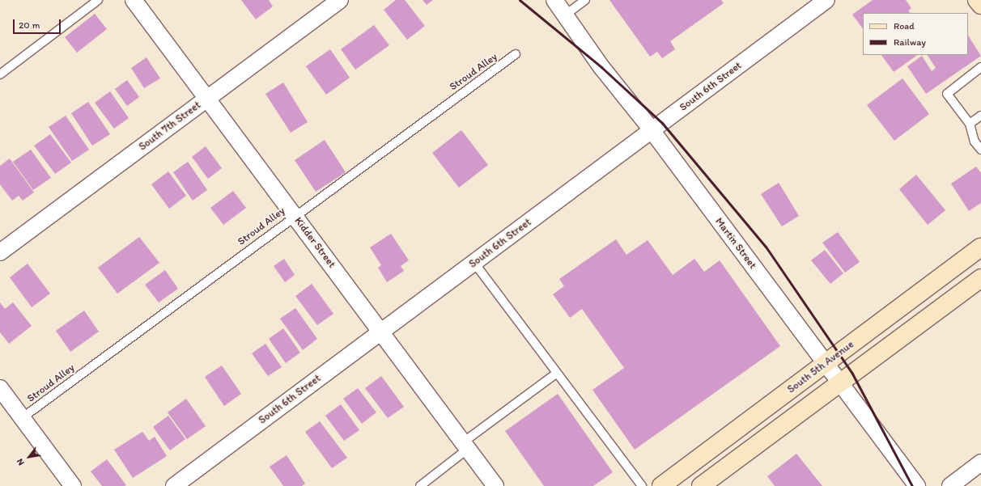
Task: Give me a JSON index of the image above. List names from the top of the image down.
{
  "streets": {
    "street": [
      "South 6th Street",
      "South 7th Street",
      "Kidder Street",
      "Martin Street",
      "South 5th Avenue"
    ],
    "lane": ["Stroud Alley"]
  },
  "crossings": [
    ["Stroud Alley", "Kidder Street"],
    ["South 6th Street", "Kidder Street"],
    ["South 6th Street", "Martin Street"],
    ["South 7th Street", "Kidder Street"],
    ["Martin Street", "South 5th Avenue"]
  ],
  "legend": ["Road", "Railway"],
  "scale_bar": "20 m",
  "north": "bottom left"
}
